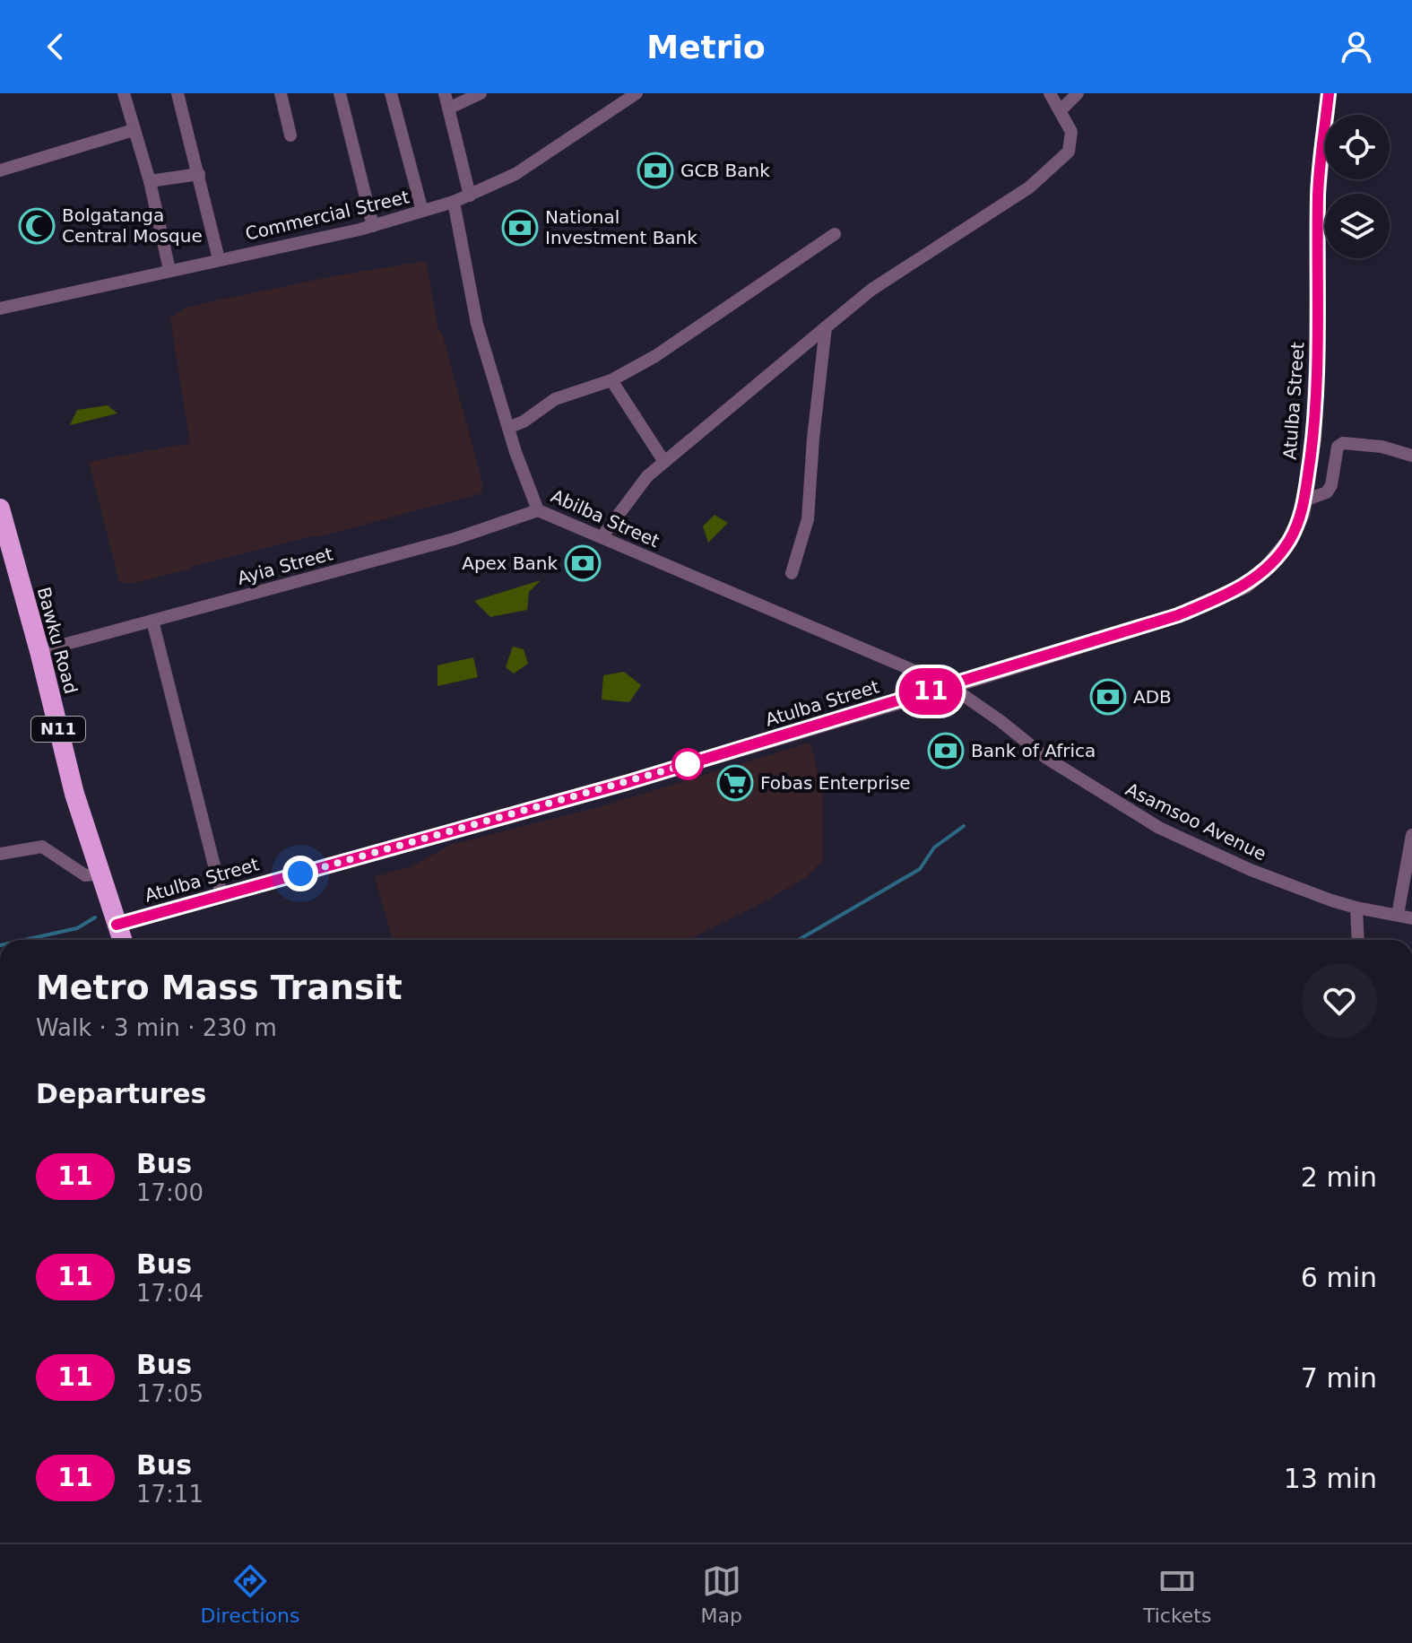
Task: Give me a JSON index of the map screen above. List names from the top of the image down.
{
  "streets": {
    "highway": ["Bawku Road", "N11"],
    "street": [
      "Commercial Street",
      "Atulba Street",
      "Abilba Street",
      "Ayia Street",
      "Asamsoo Avenue"
    ]
  },
  "crossings": [
    ["Commercial Street", "Abilba Street"],
    ["Atulba Street", "Abilba Street"],
    ["Atulba Street", "Bawku Road"],
    ["Atulba Street", "Asamsoo Avenue"],
    ["Abilba Street", "Ayia Street"],
    ["Abilba Street", "Asamsoo Avenue"],
    ["Ayia Street", "Bawku Road"]
  ],
  "places": {
    "bank": [
      "GCB Bank",
      "National Investment Bank",
      "Apex Bank",
      "ADB",
      "Bank of Africa"
    ],
    "mosque": ["Bolgatanga Central Mosque"],
    "supermarket": ["Fobas Enterprise"]
  },
  "lines": ["bus line 11"],
  "page": {
    "header": "Metrio",
    "on_map": "11",
    "heading": [
      ["Metro Mass Transit", "Walk · 3 min · 230 m"],
      "Departures"
    ],
    "list": [
      {
        "mark": "11",
        "name": "Bus",
        "note": "17:00",
        "value": "2 min"
      },
      {
        "mark": "11",
        "name": "Bus",
        "note": "17:04",
        "value": "6 min"
      },
      {
        "mark": "11",
        "name": "Bus",
        "note": "17:05",
        "value": "7 min"
      },
      {
        "mark": "11",
        "name": "Bus",
        "note": "17:11",
        "value": "13 min"
      }
    ],
    "tabs": ["Directions", "Map", "Tickets"]
  }
}
